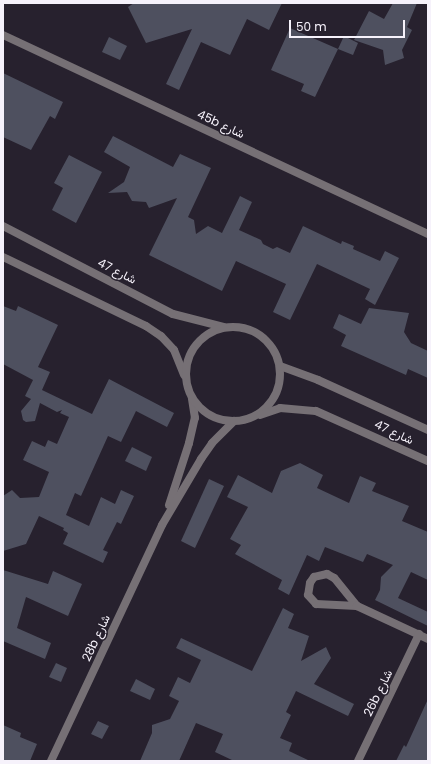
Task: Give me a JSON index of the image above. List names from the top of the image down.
{
  "streets": {
    "street": [
      "45b شارع",
      "شارع 47",
      "28b شارع",
      "26b شارع"
    ]
  },
  "crossings": [
    ["شارع 47", "28b شارع"]
  ],
  "scale_bar": "50 m"
}
